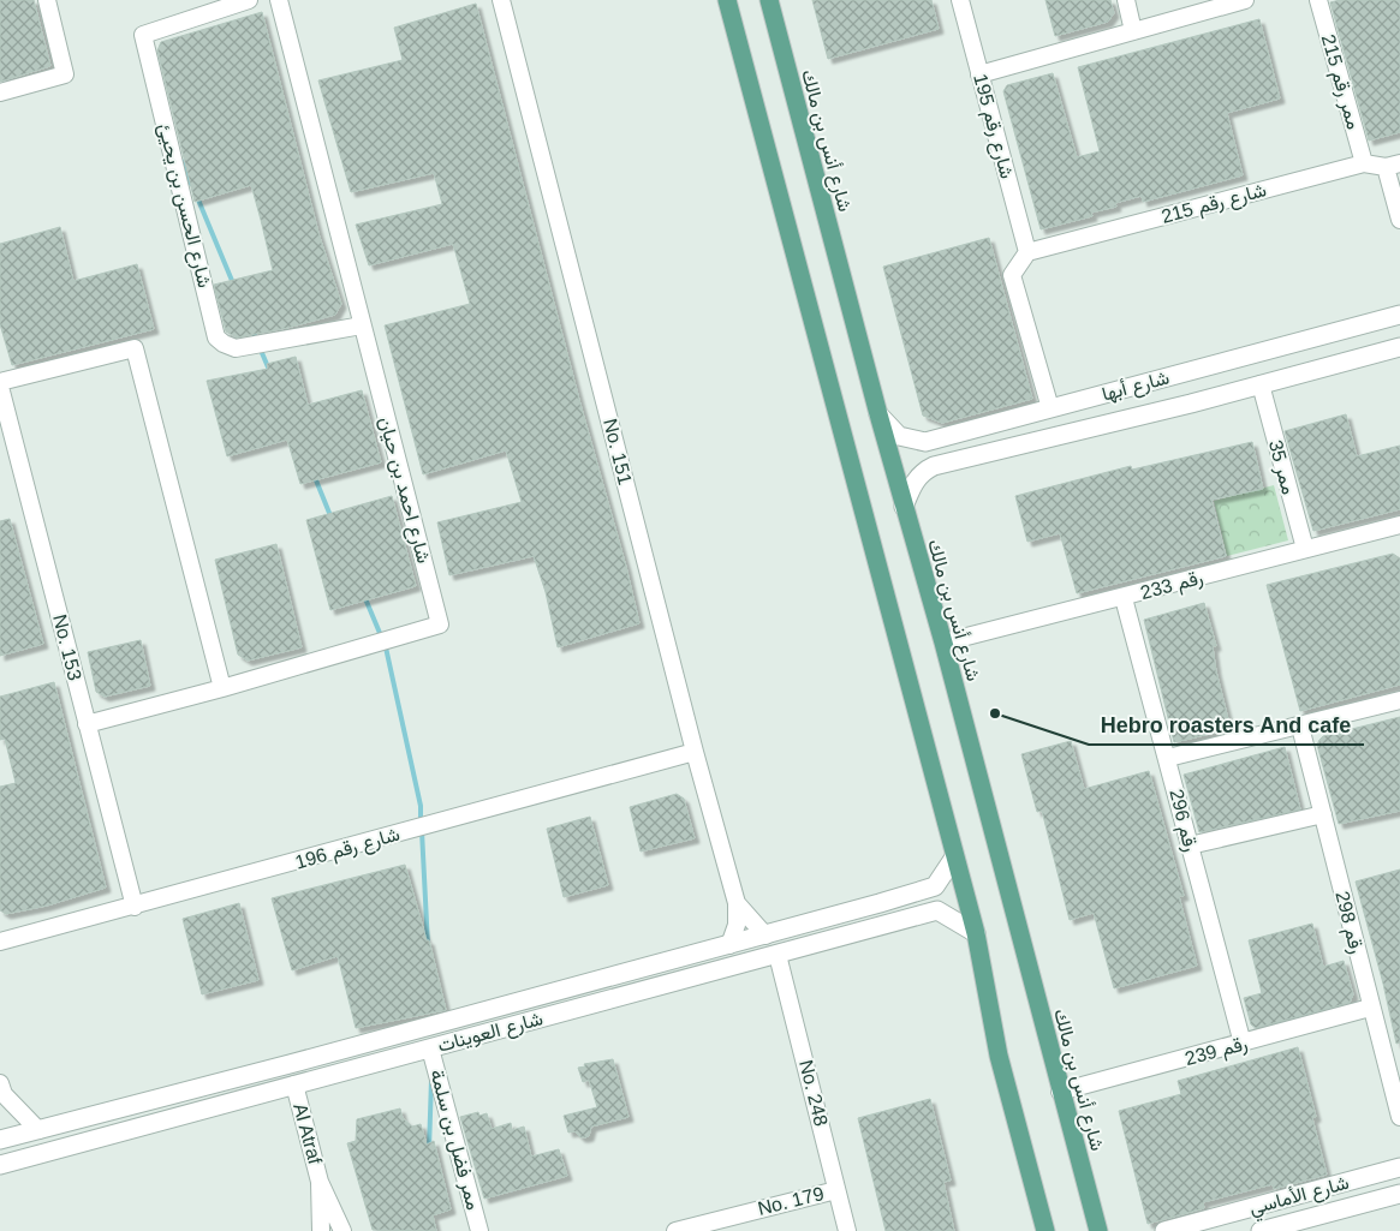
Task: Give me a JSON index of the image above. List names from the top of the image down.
{
  "streets": {
    "main road": ["شارع أنس بن مالك"],
    "street": [
      "ممر رقم 215",
      "شارع رقم 195",
      "شارع رقم 215",
      "شارع الحسن بن يحيئ",
      "شارع أبها",
      "No. 151",
      "ممر 35",
      "شارع احمد بن حيان",
      "رقم 233",
      "No. 153",
      "رقم 296",
      "شارع رقم 196",
      "رقم 298",
      "شارع العوينات",
      "رقم 239",
      "No. 248",
      "Al Atraf",
      "ممر فضل بن سلمة",
      "شارع الأماسي",
      "No. 179"
    ]
  },
  "crossings": [
    ["ممر رقم 215", "شارع رقم 215"],
    ["شارع رقم 195", "شارع رقم 215"],
    ["شارع أنس بن مالك", "شارع أبها"],
    ["شارع أنس بن مالك", "رقم 233"],
    ["شارع أنس بن مالك", "رقم 239"],
    ["شارع الحسن بن يحيئ", "شارع احمد بن حيان"],
    ["شارع أبها", "ممر 35"],
    ["No. 151", "شارع رقم 196"],
    ["No. 151", "شارع العوينات"],
    ["ممر 35", "رقم 233"],
    ["شارع احمد بن حيان", "No. 153"],
    ["رقم 233", "رقم 296"],
    ["No. 153", "شارع رقم 196"],
    ["رقم 296", "رقم 239"],
    ["رقم 298", "رقم 239"],
    ["شارع العوينات", "No. 248"],
    ["شارع العوينات", "Al Atraf"],
    ["شارع العوينات", "ممر فضل بن سلمة"],
    ["No. 248", "No. 179"]
  ],
  "places": ["Hebro roasters And cafe"]
}
